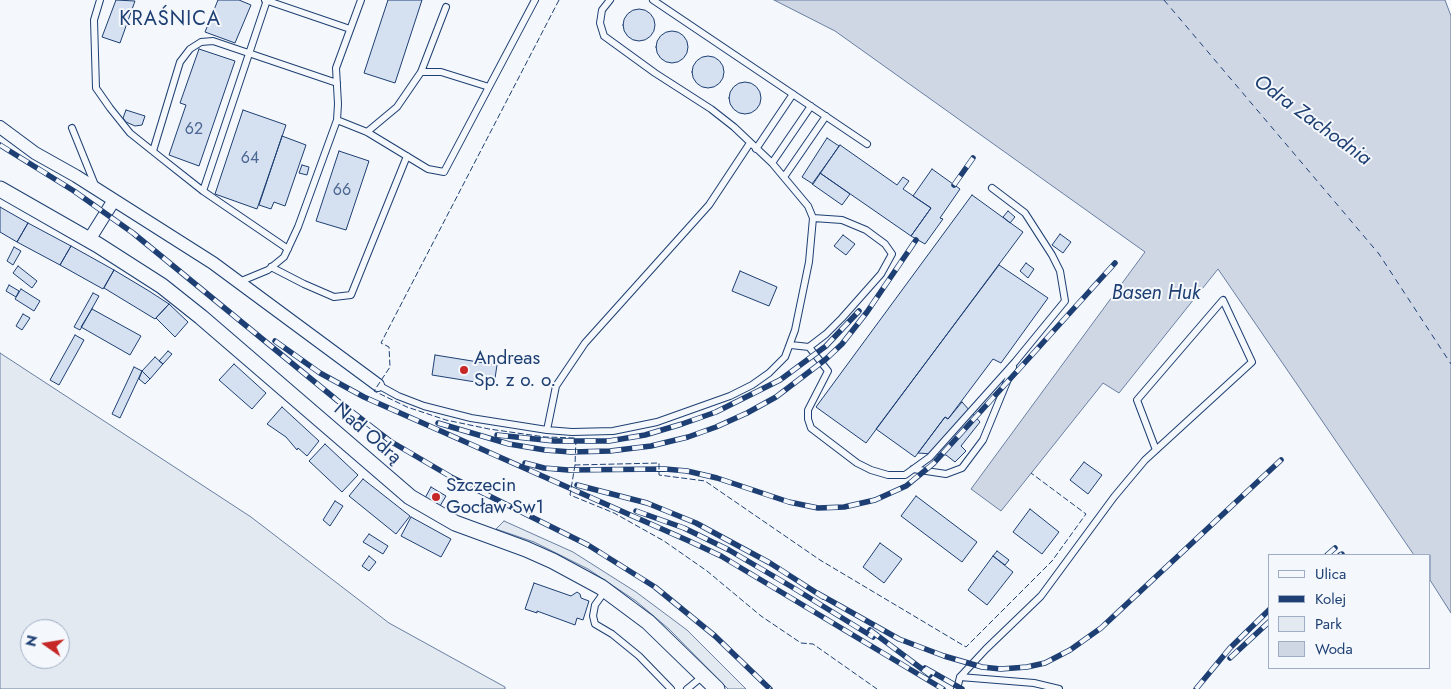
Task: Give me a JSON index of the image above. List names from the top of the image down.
{
  "streets": {
    "street": ["Nad Odrą"]
  },
  "districts": ["KRAŚNICA"],
  "water": ["Odra Zachodnia", "Basen Huk"],
  "places": ["Andreas Sp. z o. o.", "Szczecin Gocław Sw1"],
  "house_numbers": ["62", "64", "66"],
  "legend": [
    "Ulica",
    "Kolej",
    "Park",
    "Woda"
  ],
  "north": "left"
}
